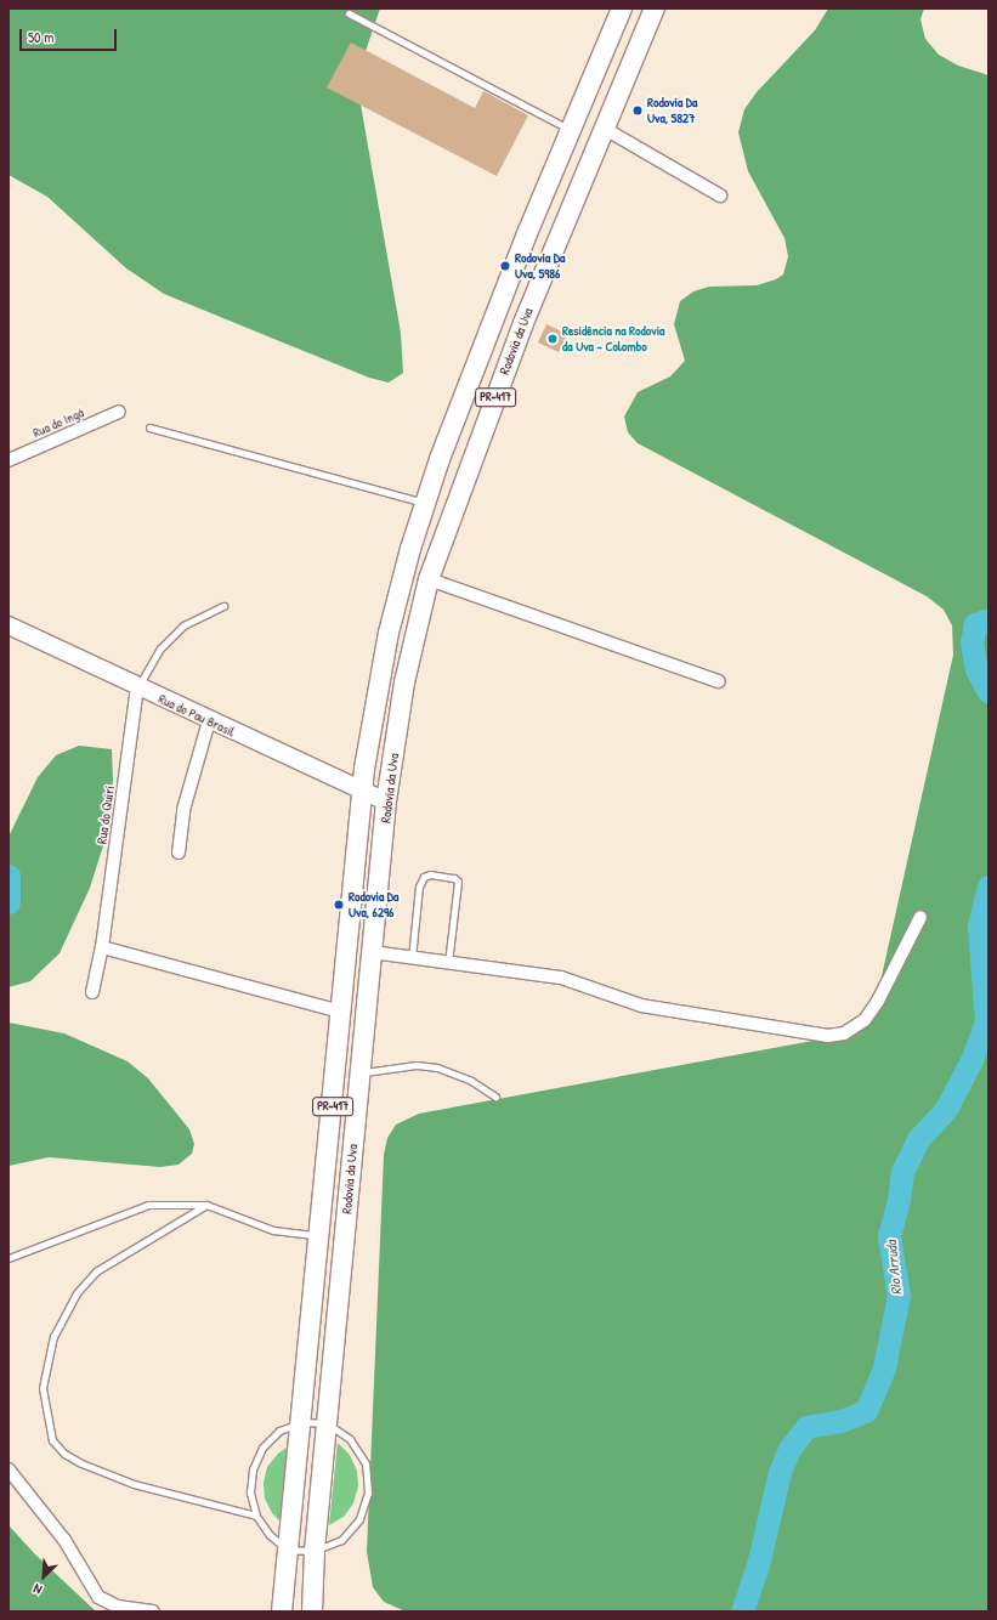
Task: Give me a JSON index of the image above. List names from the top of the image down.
{
  "streets": {
    "main road": ["Rodovia da Uva", "PR-417"],
    "street": ["Rua do Ingá", "Rua do Pau Brasil", "Rua do Quiri"]
  },
  "crossings": [
    ["Rodovia da Uva", "Rua do Pau Brasil"],
    ["Rua do Pau Brasil", "Rua do Quiri"]
  ],
  "water": ["Rio Arruda"],
  "places": [
    "Rodovia Da Uva, 5827",
    "Rodovia Da Uva, 5986",
    "Residência na Rodovia da Uva - Colombo",
    "Rodovia Da Uva, 6296"
  ],
  "scale_bar": "50 m",
  "north": "bottom left"
}
